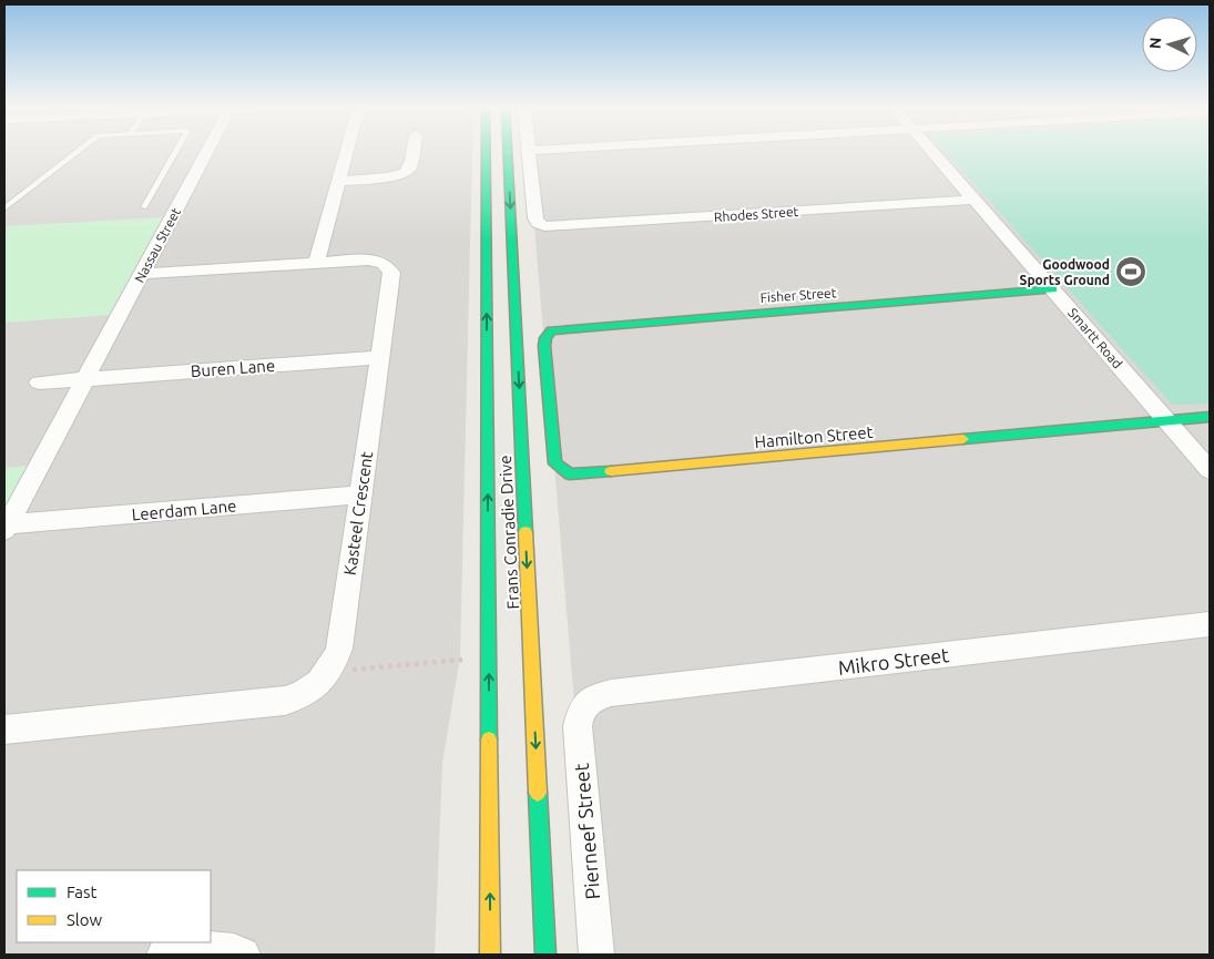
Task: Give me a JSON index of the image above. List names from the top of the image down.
{
  "streets": {
    "main road": ["Fisher Street", "Hamilton Street", "Frans Conradie Drive"],
    "street": [
      "Rhodes Street",
      "Nassau Street",
      "Smartt Road",
      "Buren Lane",
      "Leerdam Lane",
      "Kasteel Crescent",
      "Mikro Street",
      "Pierneef Street"
    ]
  },
  "crossings": [
    ["Rhodes Street", "Smartt Road"],
    ["Nassau Street", "Buren Lane"],
    ["Nassau Street", "Leerdam Lane"],
    ["Nassau Street", "Kasteel Crescent"],
    ["Fisher Street", "Smartt Road"],
    ["Fisher Street", "Hamilton Street"],
    ["Smartt Road", "Hamilton Street"],
    ["Buren Lane", "Kasteel Crescent"],
    ["Leerdam Lane", "Kasteel Crescent"],
    ["Mikro Street", "Pierneef Street"]
  ],
  "places": {
    "sports": ["Goodwood Sports Ground"]
  },
  "legend": ["Fast", "Slow"],
  "north": "left"
}
